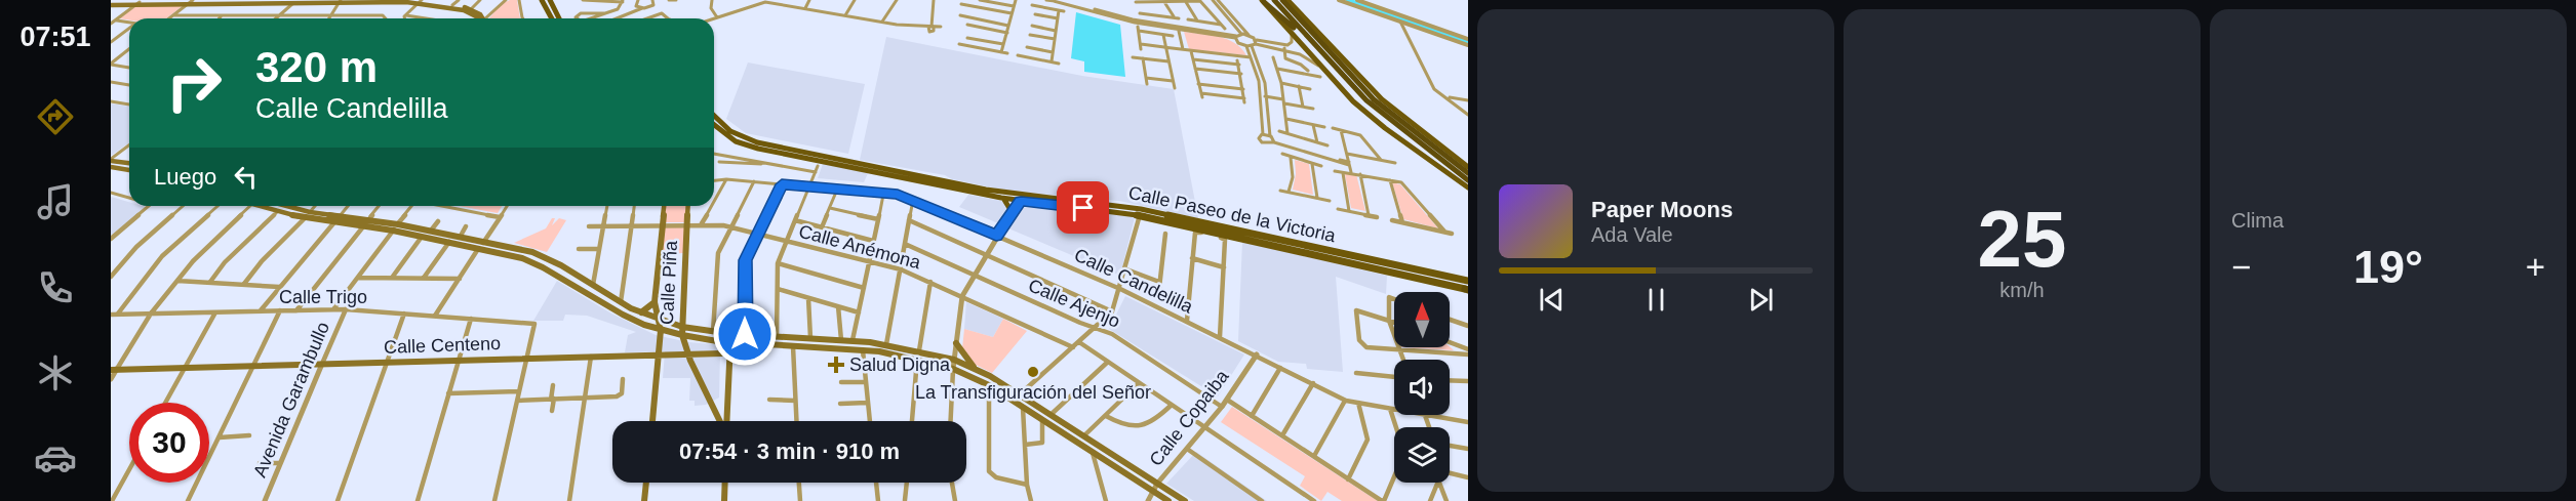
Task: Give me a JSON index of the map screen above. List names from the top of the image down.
{
  "streets": {
    "main road": ["Calle Paseo de la Victoria", "Calle Piña", "Calle Centeno"],
    "street": [
      "Calle Anémona",
      "Calle Candelilla",
      "Calle Trigo",
      "Calle Ajenjo",
      "Avenida Garambullo",
      "Calle Copaiba"
    ]
  },
  "crossings": [
    ["Calle Anémona", "Calle Piña"],
    ["Calle Candelilla", "Calle Copaiba"],
    ["Calle Piña", "Calle Centeno"],
    ["Calle Trigo", "Calle Centeno"],
    ["Calle Trigo", "Avenida Garambullo"],
    ["Calle Ajenjo", "Calle Copaiba"],
    ["Calle Centeno", "Avenida Garambullo"]
  ],
  "places": {
    "health": ["Salud Digna"],
    "other": ["La Transfiguración del Señor"]
  },
  "north": "top",
  "page": {
    "tabs": "07:51",
    "tile": [
      ["25", "km/h"],
      "Clima"
    ],
    "turn": ["320 m", "Calle Candelilla"],
    "then": "Luego",
    "song": ["Paper Moons", "Ada Vale"],
    "heat": ["−", "19°", "+"],
    "limit": "30",
    "trip": "07:54 · 3 min · 910 m"
  }
}
